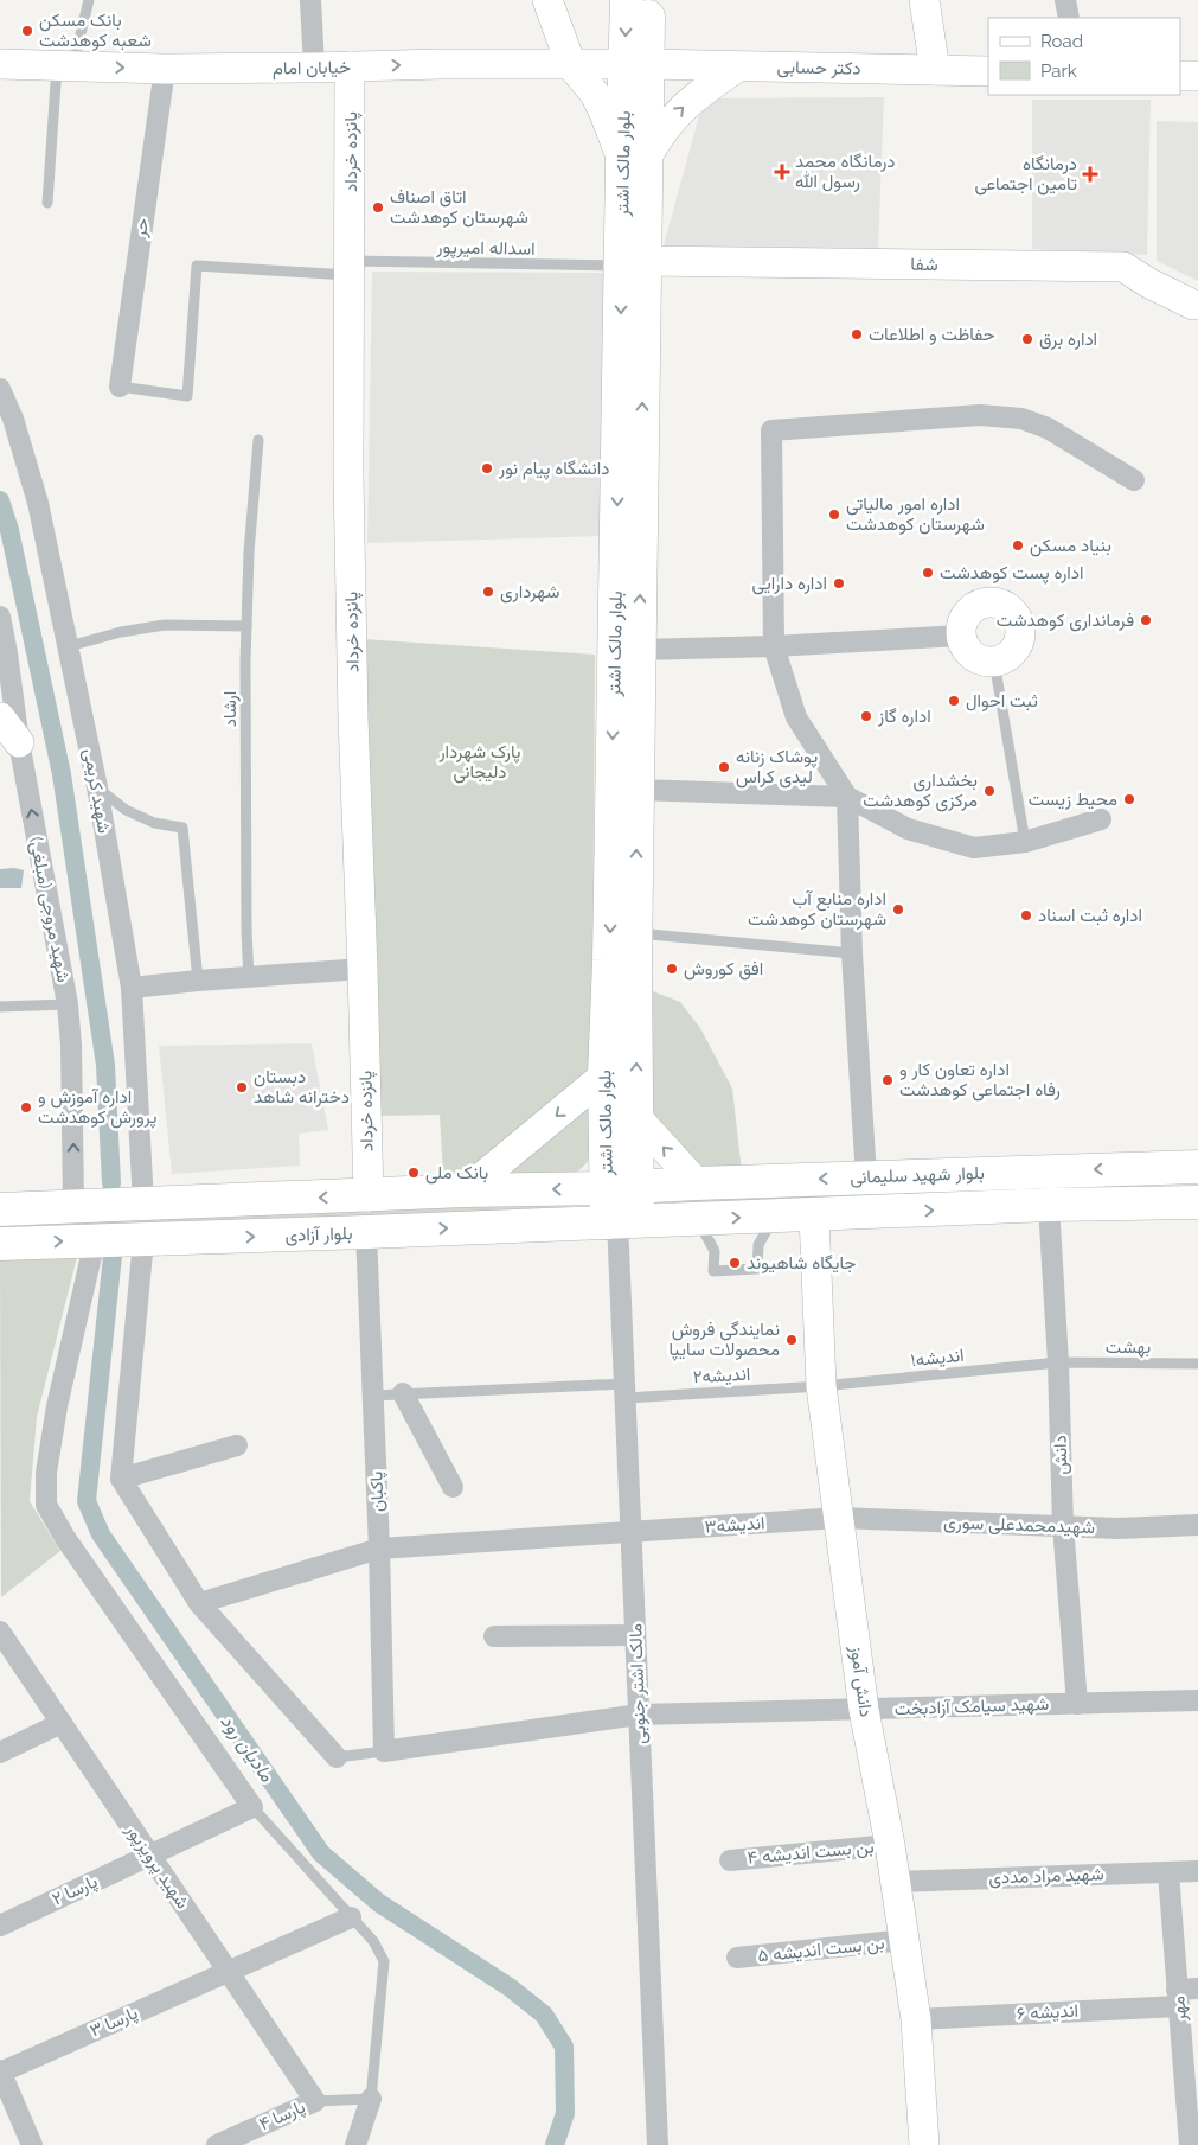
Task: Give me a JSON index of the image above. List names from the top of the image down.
{
  "streets": {
    "main road": [
      "خیابان امام",
      "دکتر حسابی",
      "پانزده خرداد",
      "بلوار مالک اشتر",
      "شفا",
      "بلوار شهید سلیمانی",
      "بلوار آزادی",
      "دانش آموز"
    ],
    "street": [
      "حر",
      "شهید کریمی",
      "شهید مروجی (مبلغی)",
      "دانش",
      "پاکبان",
      "اندیشه۳",
      "شهیدمحمدعلی سوری",
      "مالک اشتر جنوبی",
      "شهید سیامک آزادبخت",
      "بن بست اندیشه ۴",
      "شهید پرویزپور",
      "شهید مراد مددی",
      "پارسا ۲",
      "بن بست اندیشه ۵",
      "مهر",
      "اندیشه ۶",
      "پارسا ۳",
      "پارسا ۴"
    ],
    "lane": [
      "اسداله امیرپور",
      "ارشاد",
      "بهشت",
      "اندیشه۱",
      "اندیشه۲"
    ]
  },
  "crossings": [
    ["خیابان امام", "دکتر حسابی"],
    ["خیابان امام", "پانزده خرداد"],
    ["خیابان امام", "بلوار مالک اشتر"],
    ["خیابان امام", "حر"],
    ["دکتر حسابی", "بلوار مالک اشتر"],
    ["پانزده خرداد", "اسداله امیرپور"],
    ["پانزده خرداد", "بلوار آزادی"],
    ["بلوار مالک اشتر", "اسداله امیرپور"],
    ["بلوار مالک اشتر", "شفا"],
    ["بلوار مالک اشتر", "بلوار شهید سلیمانی"],
    ["بلوار مالک اشتر", "بلوار آزادی"],
    ["بلوار مالک اشتر", "مالک اشتر جنوبی"],
    ["حر", "اسداله امیرپور"],
    ["اسداله امیرپور", "شفا"],
    ["شهید کریمی", "بلوار آزادی"],
    ["شهید مروجی (مبلغی)", "بلوار آزادی"],
    ["بلوار شهید سلیمانی", "بلوار آزادی"],
    ["بلوار شهید سلیمانی", "دانش"],
    ["بلوار شهید سلیمانی", "دانش آموز"],
    ["بلوار شهید سلیمانی", "مالک اشتر جنوبی"],
    ["بلوار آزادی", "پاکبان"],
    ["بلوار آزادی", "مالک اشتر جنوبی"],
    ["بهشت", "اندیشه۱"],
    ["بهشت", "دانش"],
    ["اندیشه۱", "اندیشه۲"],
    ["اندیشه۱", "دانش"],
    ["اندیشه۱", "دانش آموز"],
    ["اندیشه۲", "پاکبان"],
    ["اندیشه۲", "دانش آموز"],
    ["اندیشه۲", "مالک اشتر جنوبی"],
    ["دانش", "شهیدمحمدعلی سوری"],
    ["دانش", "شهید سیامک آزادبخت"],
    ["پاکبان", "اندیشه۳"],
    ["پاکبان", "شهید سیامک آزادبخت"],
    ["اندیشه۳", "شهیدمحمدعلی سوری"],
    ["اندیشه۳", "دانش آموز"],
    ["اندیشه۳", "مالک اشتر جنوبی"],
    ["شهیدمحمدعلی سوری", "دانش آموز"],
    ["دانش آموز", "شهید سیامک آزادبخت"],
    ["دانش آموز", "بن بست اندیشه ۴"],
    ["دانش آموز", "شهید مراد مددی"],
    ["دانش آموز", "بن بست اندیشه ۵"],
    ["دانش آموز", "اندیشه ۶"],
    ["مالک اشتر جنوبی", "شهید سیامک آزادبخت"],
    ["شهید پرویزپور", "پارسا ۲"],
    ["شهید پرویزپور", "پارسا ۳"],
    ["شهید پرویزپور", "پارسا ۴"],
    ["شهید مراد مددی", "مهر"],
    ["مهر", "اندیشه ۶"]
  ],
  "one_way": ["خیابان امام", "شهید مروجی (مبلغی)"],
  "water": ["مادیان رود"],
  "parks": ["پارک شهردار دلیجانی"],
  "places": {
    "other": [
      "بانک مسکن شعبه کوهدشت",
      "اتاق اصناف شهرستان کوهدشت",
      "حفاظت و اطلاعات",
      "اداره برق",
      "دانشگاه پیام نور",
      "اداره امور مالیاتی شهرستان کوهدشت",
      "بنیاد مسکن",
      "اداره پست کوهدشت",
      "اداره دارایی",
      "شهرداری",
      "فرمانداری کوهدشت",
      "ثبت احوال",
      "اداره گاز",
      "پوشاک زنانه لیدی کراس",
      "بخشداری مرکزی کوهدشت",
      "محیط زیست",
      "اداره منابع آب شهرستان کوهدشت",
      "اداره ثبت اسناد",
      "افق کوروش",
      "اداره تعاون کار و رفاه اجتماعی کوهدشت",
      "دبستان دخترانه شاهد",
      "اداره آموزش و پرورش کوهدشت",
      "بانک ملی",
      "جایگاه شاهیوند",
      "نمایندگی فروش محصولات سایپا"
    ],
    "health": ["درمانگاه محمد رسول الله", "درمانگاه تامین اجتماعی"]
  },
  "legend": ["Road", "Park"]
}
